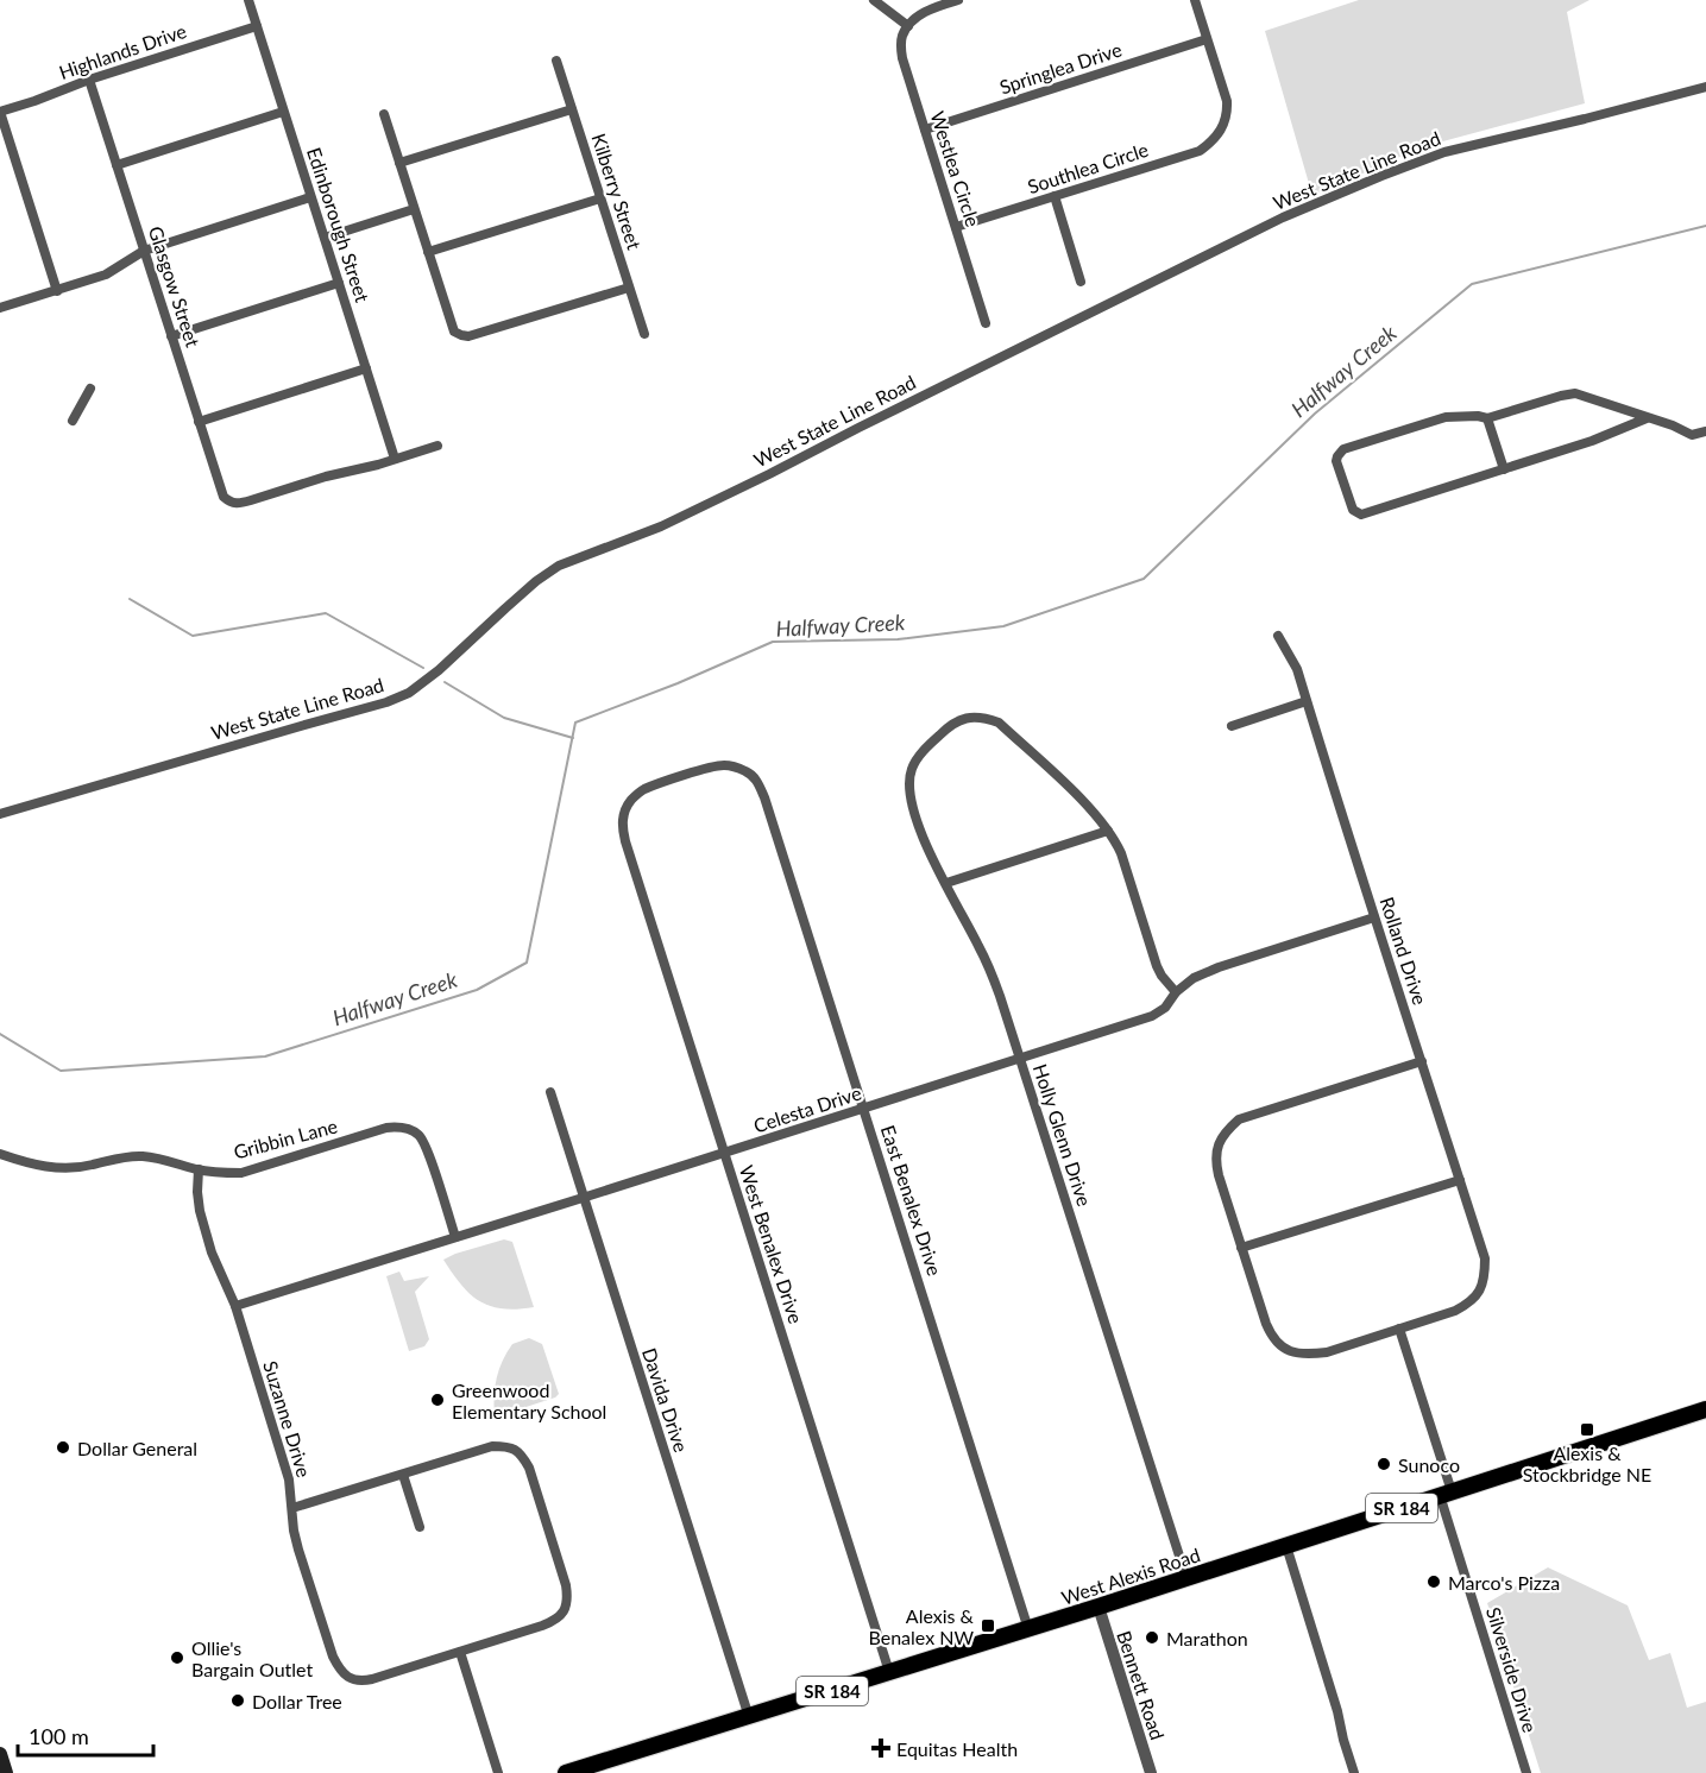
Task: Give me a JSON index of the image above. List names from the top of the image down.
{
  "streets": {
    "main road": ["SR 184", "West Alexis Road"],
    "street": [
      "Highlands Drive",
      "Springlea Drive",
      "Southlea Circle",
      "Westlea Circle",
      "West State Line Road",
      "Kilberry Street",
      "Edinborough Street",
      "Glasgow Street",
      "Rolland Drive",
      "Celesta Drive",
      "Holly Glenn Drive",
      "Gribbin Lane",
      "East Benalex Drive",
      "West Benalex Drive",
      "Davida Drive",
      "Suzanne Drive",
      "Silverside Drive",
      "Bennett Road"
    ]
  },
  "crossings": [
    ["Highlands Drive", "Edinborough Street"],
    ["Highlands Drive", "Glasgow Street"],
    ["Springlea Drive", "Southlea Circle"],
    ["Springlea Drive", "Westlea Circle"],
    ["Southlea Circle", "Westlea Circle"],
    ["Edinborough Street", "Glasgow Street"],
    ["Rolland Drive", "Celesta Drive"],
    ["Rolland Drive", "Silverside Drive"],
    ["Celesta Drive", "Holly Glenn Drive"],
    ["Celesta Drive", "Gribbin Lane"],
    ["Celesta Drive", "East Benalex Drive"],
    ["Celesta Drive", "West Benalex Drive"],
    ["Celesta Drive", "Davida Drive"],
    ["Celesta Drive", "Suzanne Drive"],
    ["Holly Glenn Drive", "West Alexis Road"],
    ["Gribbin Lane", "Suzanne Drive"],
    ["East Benalex Drive", "West Benalex Drive"],
    ["East Benalex Drive", "West Alexis Road"],
    ["West Benalex Drive", "West Alexis Road"],
    ["Davida Drive", "West Alexis Road"],
    ["West Alexis Road", "Silverside Drive"],
    ["West Alexis Road", "Bennett Road"]
  ],
  "water": ["Halfway Creek"],
  "places": {
    "other": [
      "Greenwood Elementary School",
      "Dollar General",
      "Sunoco",
      "Marco's Pizza",
      "Marathon",
      "Ollie's Bargain Outlet",
      "Dollar Tree"
    ],
    "transit": ["Alexis & Stockbridge NE", "Alexis & Benalex NW"],
    "health": ["Equitas Health"]
  },
  "scale_bar": "100 m"
}
